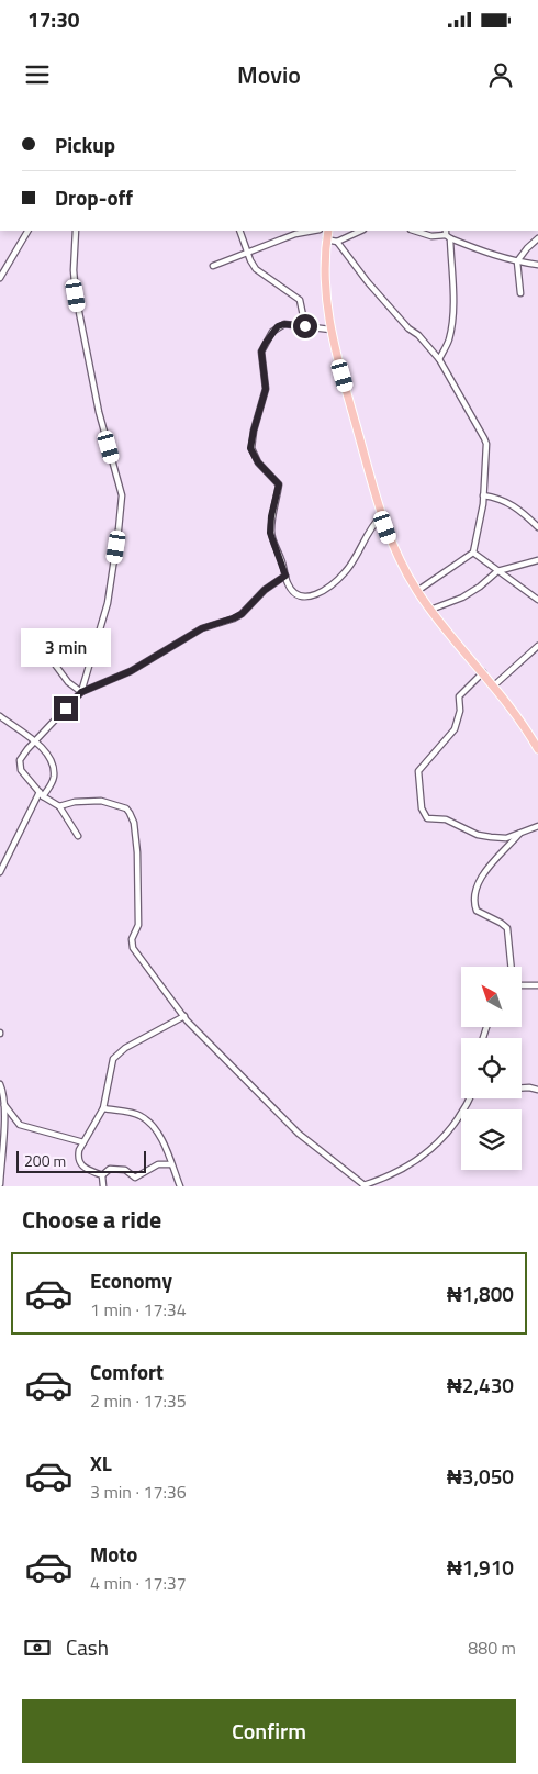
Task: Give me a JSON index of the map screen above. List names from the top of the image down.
{
  "scale_bar": "200 m",
  "north": "top left",
  "page": {
    "status": "17:30",
    "header": "Movio",
    "banner": ["Pickup", "Drop-off"],
    "bubble": "3 min",
    "scale": "200 m",
    "heading": "Choose a ride",
    "list": [
      {
        "name": "Economy",
        "note": "1 min · 17:34",
        "value": "₦1,800"
      },
      {
        "name": "Comfort",
        "note": "2 min · 17:35",
        "value": "₦2,430"
      },
      {
        "name": "XL",
        "note": "3 min · 17:36",
        "value": "₦3,050"
      },
      {
        "name": "Moto",
        "note": "4 min · 17:37",
        "value": "₦1,910"
      }
    ],
    "pay": ["Cash", "880 m"],
    "buttons": "Confirm"
  }
}
